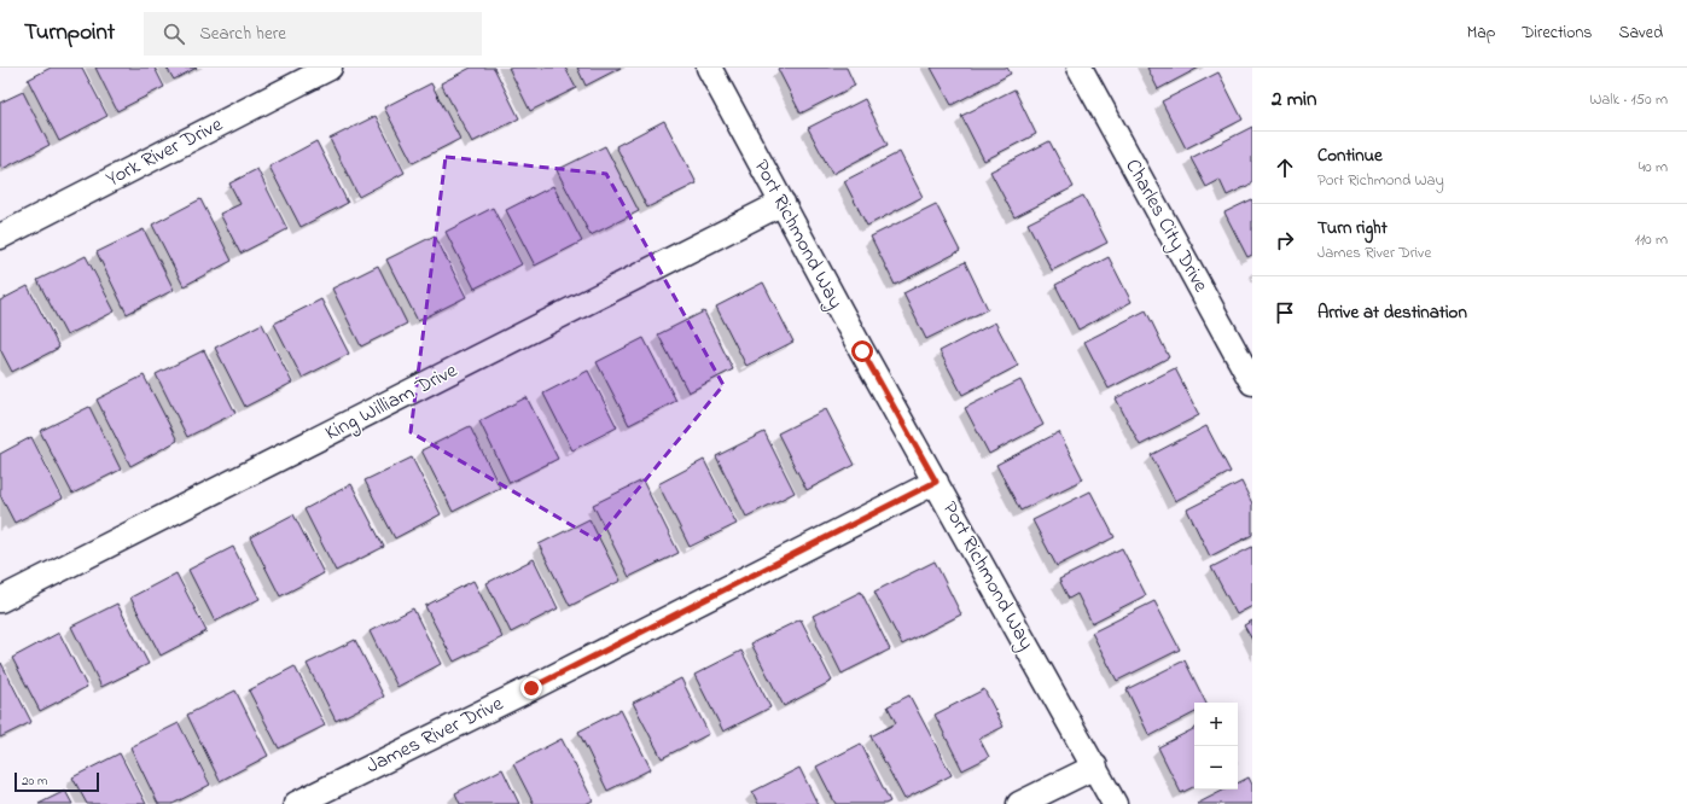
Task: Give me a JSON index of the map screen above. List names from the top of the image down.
{
  "streets": {
    "street": [
      "York River Drive",
      "Charles City Drive",
      "Port Richmond Way",
      "King William Drive",
      "James River Drive"
    ]
  },
  "crossings": [
    ["Port Richmond Way", "King William Drive"],
    ["Port Richmond Way", "James River Drive"]
  ],
  "scale_bar": "20 m",
  "page": {
    "header": "Turnpoint",
    "search": "Search here",
    "nav": ["Map", "Directions", "Saved"],
    "heading": ["2 min", "Walk · 150 m"],
    "list": [
      ["Continue", "Port Richmond Way", "40 m"],
      ["Turn right", "James River Drive", "110 m"],
      "Arrive at destination"
    ],
    "map_buttons": ["+", "−"],
    "scale": "20 m"
  }
}
